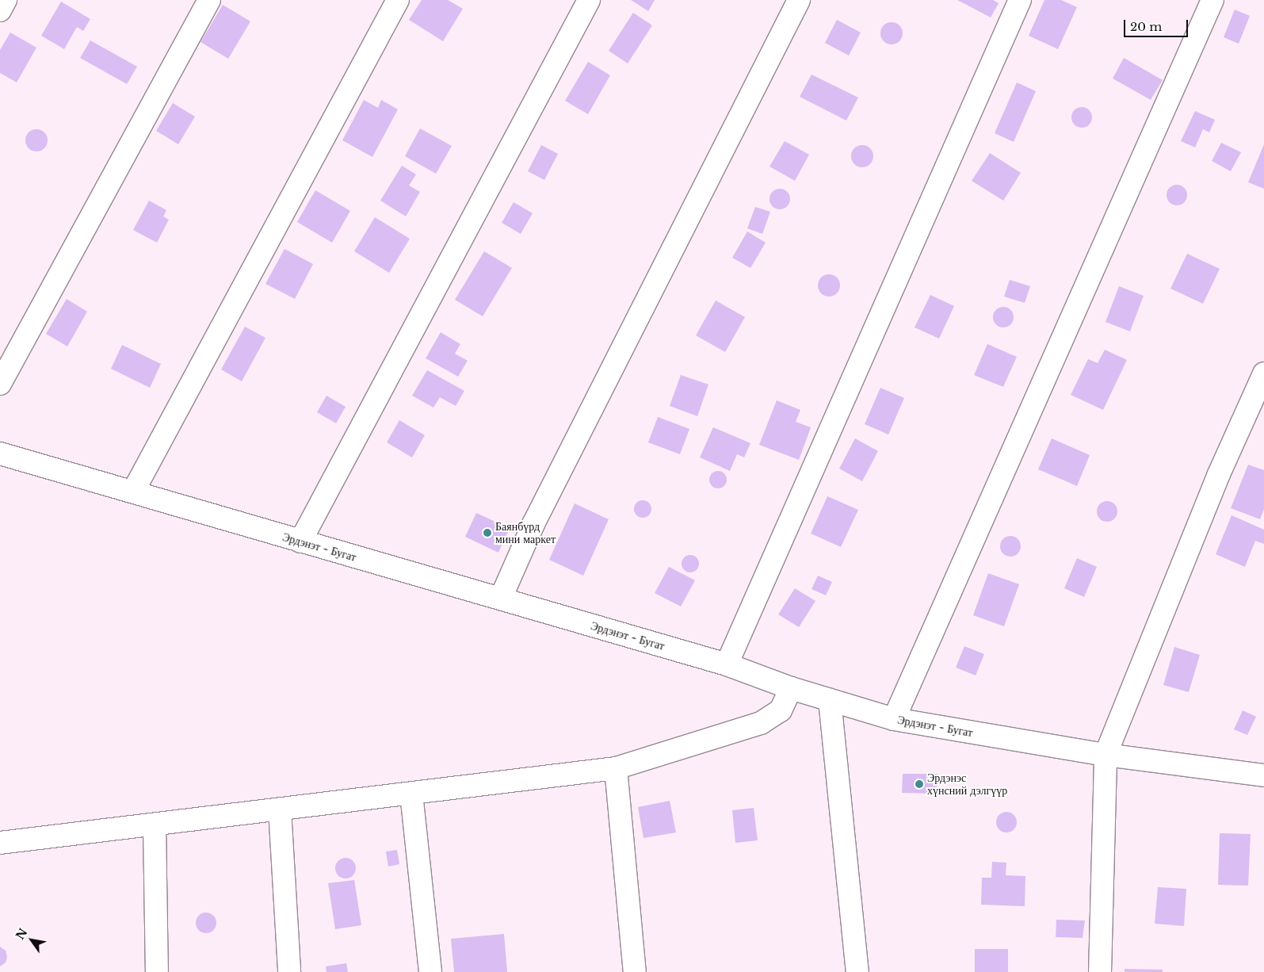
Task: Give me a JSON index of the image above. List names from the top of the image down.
{
  "streets": {
    "street": ["Эрдэнэт - Бугат"]
  },
  "places": ["Баянбүрд мини маркет", "Эрдэнэс хүнсний дэлгүүр"],
  "scale_bar": "20 m",
  "north": "top left"
}
